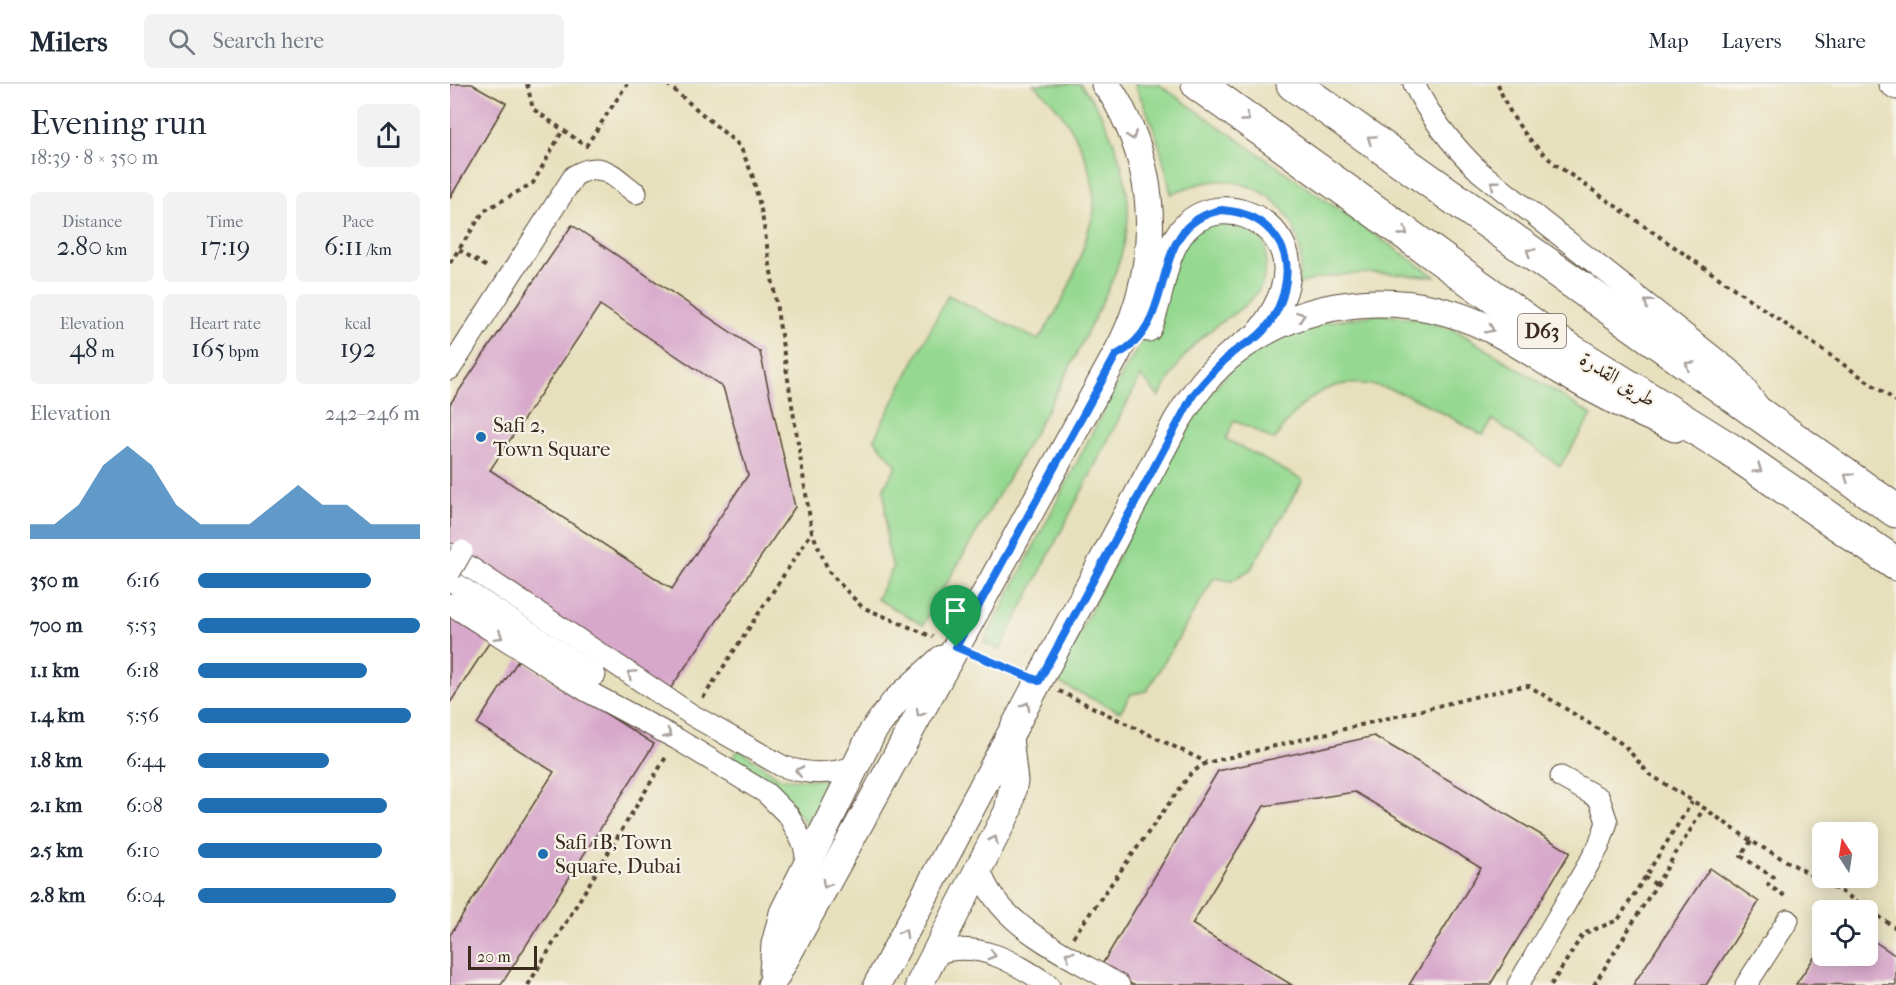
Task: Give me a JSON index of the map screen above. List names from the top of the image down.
{
  "streets": {
    "main road": ["D63", "طريق القدرة"]
  },
  "places": ["Safi 2, Town Square", "Safi 1B, Town Square, Dubai"],
  "scale_bar": "20 m",
  "north": "top",
  "page": {
    "header": "Milers",
    "search": "Search here",
    "nav": ["Map", "Layers", "Share"],
    "heading": ["Evening run", "18:39 · 8 × 350 m"],
    "stats": [
      ["Distance", "2.80 km"],
      ["Time", "17:19"],
      ["Pace", "6:11 /km"],
      ["Elevation", "48 m"],
      ["Heart rate", "165 bpm"],
      ["kcal", "192"]
    ],
    "chart": ["Elevation", "242–246 m"],
    "list": [
      {
        "name": "350 m",
        "note": "6:16"
      },
      {
        "name": "700 m",
        "note": "5:53"
      },
      {
        "name": "1.1 km",
        "note": "6:18"
      },
      {
        "name": "1.4 km",
        "note": "5:56"
      },
      {
        "name": "1.8 km",
        "note": "6:44"
      },
      {
        "name": "2.1 km",
        "note": "6:08"
      },
      {
        "name": "2.5 km",
        "note": "6:10"
      },
      {
        "name": "2.8 km",
        "note": "6:04"
      }
    ],
    "scale": "20 m"
  }
}
